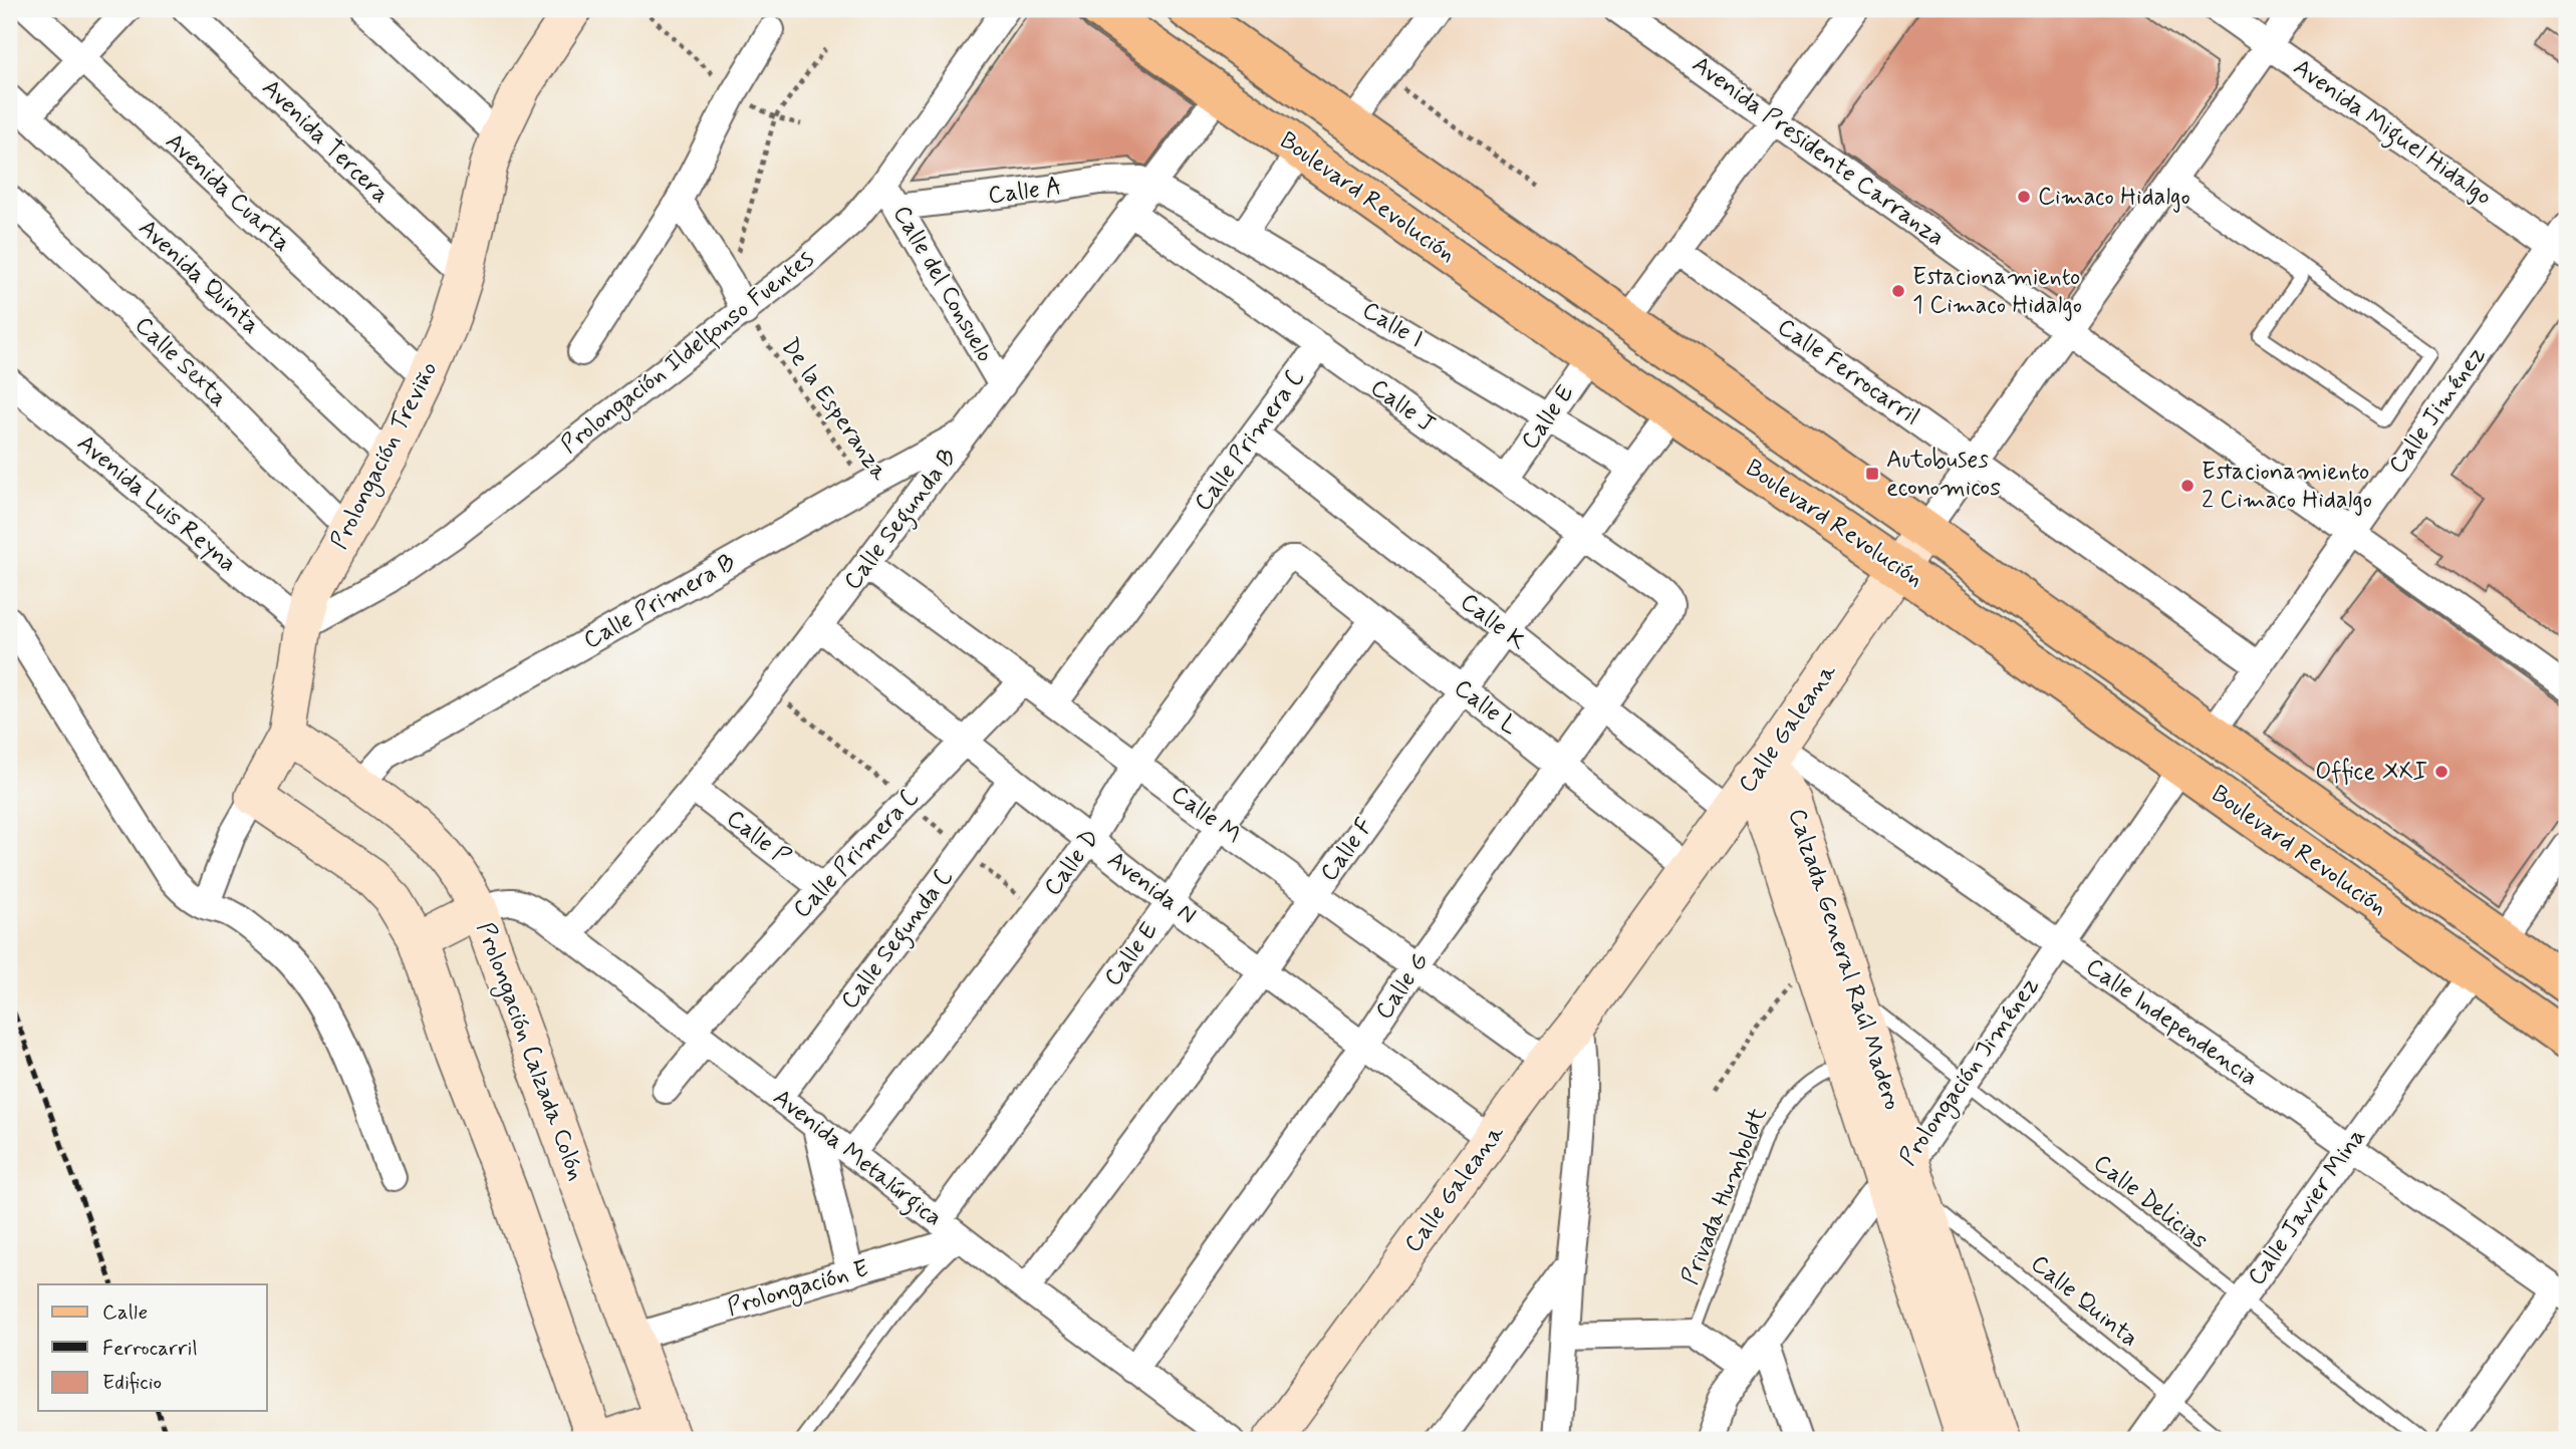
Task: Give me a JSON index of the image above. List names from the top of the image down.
{
  "streets": {
    "main road": ["Boulevard Revolución"],
    "street": [
      "Avenida Miguel Hidalgo",
      "Avenida Tercera",
      "Avenida Presidente Carranza",
      "Calle A",
      "Avenida Cuarta",
      "Avenida Quinta",
      "Calle del Consuelo",
      "Calle I",
      "Prolongación Ildelfonso Fuentes",
      "Calle Sexta",
      "Calle Ferrocarril",
      "Calle J",
      "Calle Jiménez",
      "Calle E",
      "Calle Primera C",
      "Prolongación Treviño",
      "Avenida Luis Reyna",
      "Calle Segunda B",
      "Calle Primera B",
      "Calle K",
      "Calle L",
      "Calle Galeana",
      "Calle M",
      "Calle P",
      "Calle F",
      "Calle D",
      "Avenida N",
      "Calle Segunda C",
      "Calzada General Raúl Madero",
      "Calle G",
      "Calle Independencia",
      "Prolongación Calzada Colón",
      "Prolongación Jiménez",
      "Avenida Metalúrgica",
      "Calle Javier Mina",
      "Prolongación E"
    ],
    "lane": ["Privada Humboldt", "Calle Delicias", "Calle Quinta"],
    "path": ["De la Esperanza"]
  },
  "crossings": [
    ["Avenida Miguel Hidalgo", "Calle Jiménez"],
    ["Avenida Miguel Hidalgo", "Calle Galeana"],
    ["Avenida Tercera", "Prolongación Treviño"],
    ["Avenida Presidente Carranza", "Calle Jiménez"],
    ["Avenida Presidente Carranza", "Calle Galeana"],
    ["Calle A", "Calle del Consuelo"],
    ["Calle A", "Calle I"],
    ["Calle A", "Calle Segunda B"],
    ["Avenida Cuarta", "Prolongación Treviño"],
    ["Boulevard Revolución", "Calle E"],
    ["Boulevard Revolución", "Calle Segunda B"],
    ["Boulevard Revolución", "Calle Galeana"],
    ["Boulevard Revolución", "Calle F"],
    ["Boulevard Revolución", "Prolongación Jiménez"],
    ["Boulevard Revolución", "Calle Javier Mina"],
    ["Avenida Quinta", "Prolongación Treviño"],
    ["Calle del Consuelo", "Prolongación Ildelfonso Fuentes"],
    ["Calle del Consuelo", "Calle Segunda B"],
    ["Calle I", "Calle E"],
    ["Calle I", "Calle Segunda B"],
    ["Calle I", "Calle F"],
    ["Prolongación Ildelfonso Fuentes", "De la Esperanza"],
    ["Prolongación Ildelfonso Fuentes", "Prolongación Treviño"],
    ["Prolongación Ildelfonso Fuentes", "Avenida Luis Reyna"],
    ["Calle Sexta", "Prolongación Treviño"],
    ["Calle Ferrocarril", "Calle Jiménez"],
    ["Calle Ferrocarril", "Calle Galeana"],
    ["Calle J", "Calle E"],
    ["Calle J", "Calle Primera C"],
    ["Calle J", "Calle Segunda B"],
    ["Calle J", "Calle F"],
    ["Calle J", "Calle G"],
    ["De la Esperanza", "Calle Primera B"],
    ["Calle E", "Calle L"],
    ["Calle E", "Calle M"],
    ["Calle E", "Avenida N"],
    ["Calle E", "Avenida Metalúrgica"],
    ["Calle Primera C", "Calle K"],
    ["Calle Primera C", "Calle M"],
    ["Calle Primera C", "Calle P"],
    ["Calle Primera C", "Avenida N"],
    ["Calle Primera C", "Avenida Metalúrgica"],
    ["Prolongación Treviño", "Avenida Luis Reyna"],
    ["Prolongación Treviño", "Prolongación Calzada Colón"],
    ["Calle Segunda B", "Calle Primera B"],
    ["Calle Segunda B", "Calle M"],
    ["Calle Segunda B", "Calle P"],
    ["Calle Segunda B", "Avenida N"],
    ["Calle Segunda B", "Avenida Metalúrgica"],
    ["Calle Primera B", "Prolongación Calzada Colón"],
    ["Calle K", "Calle Galeana"],
    ["Calle K", "Calle F"],
    ["Calle K", "Calle G"],
    ["Calle L", "Calle Galeana"],
    ["Calle L", "Calle F"],
    ["Calle L", "Calle D"],
    ["Calle L", "Calle G"],
    ["Calle Galeana", "Calle M"],
    ["Calle Galeana", "Avenida N"],
    ["Calle Galeana", "Calzada General Raúl Madero"],
    ["Calle Galeana", "Calle Independencia"],
    ["Calle M", "Calle F"],
    ["Calle M", "Calle D"],
    ["Calle M", "Calle G"],
    ["Calle F", "Avenida N"],
    ["Calle F", "Avenida Metalúrgica"],
    ["Calle D", "Avenida N"],
    ["Calle D", "Avenida Metalúrgica"],
    ["Avenida N", "Calle Segunda C"],
    ["Avenida N", "Calle G"],
    ["Calle Segunda C", "Avenida Metalúrgica"],
    ["Calzada General Raúl Madero", "Calle Independencia"],
    ["Calzada General Raúl Madero", "Prolongación Jiménez"],
    ["Calzada General Raúl Madero", "Privada Humboldt"],
    ["Calzada General Raúl Madero", "Calle Delicias"],
    ["Calzada General Raúl Madero", "Calle Quinta"],
    ["Calle G", "Avenida Metalúrgica"],
    ["Calle Independencia", "Prolongación Jiménez"],
    ["Calle Independencia", "Calle Javier Mina"],
    ["Prolongación Calzada Colón", "Avenida Metalúrgica"],
    ["Prolongación Calzada Colón", "Prolongación E"],
    ["Prolongación Jiménez", "Calle Delicias"],
    ["Prolongación Jiménez", "Calle Quinta"],
    ["Avenida Metalúrgica", "Prolongación E"],
    ["Calle Delicias", "Calle Javier Mina"],
    ["Calle Javier Mina", "Calle Quinta"]
  ],
  "places": {
    "other": [
      "Cimaco Hidalgo",
      "Estacionamiento 1 Cimaco Hidalgo",
      "Estacionamiento 2 Cimaco Hidalgo",
      "Office XXI"
    ],
    "transit": ["Autobuses economicos"]
  },
  "legend": ["Calle", "Ferrocarril", "Edificio"]
}
